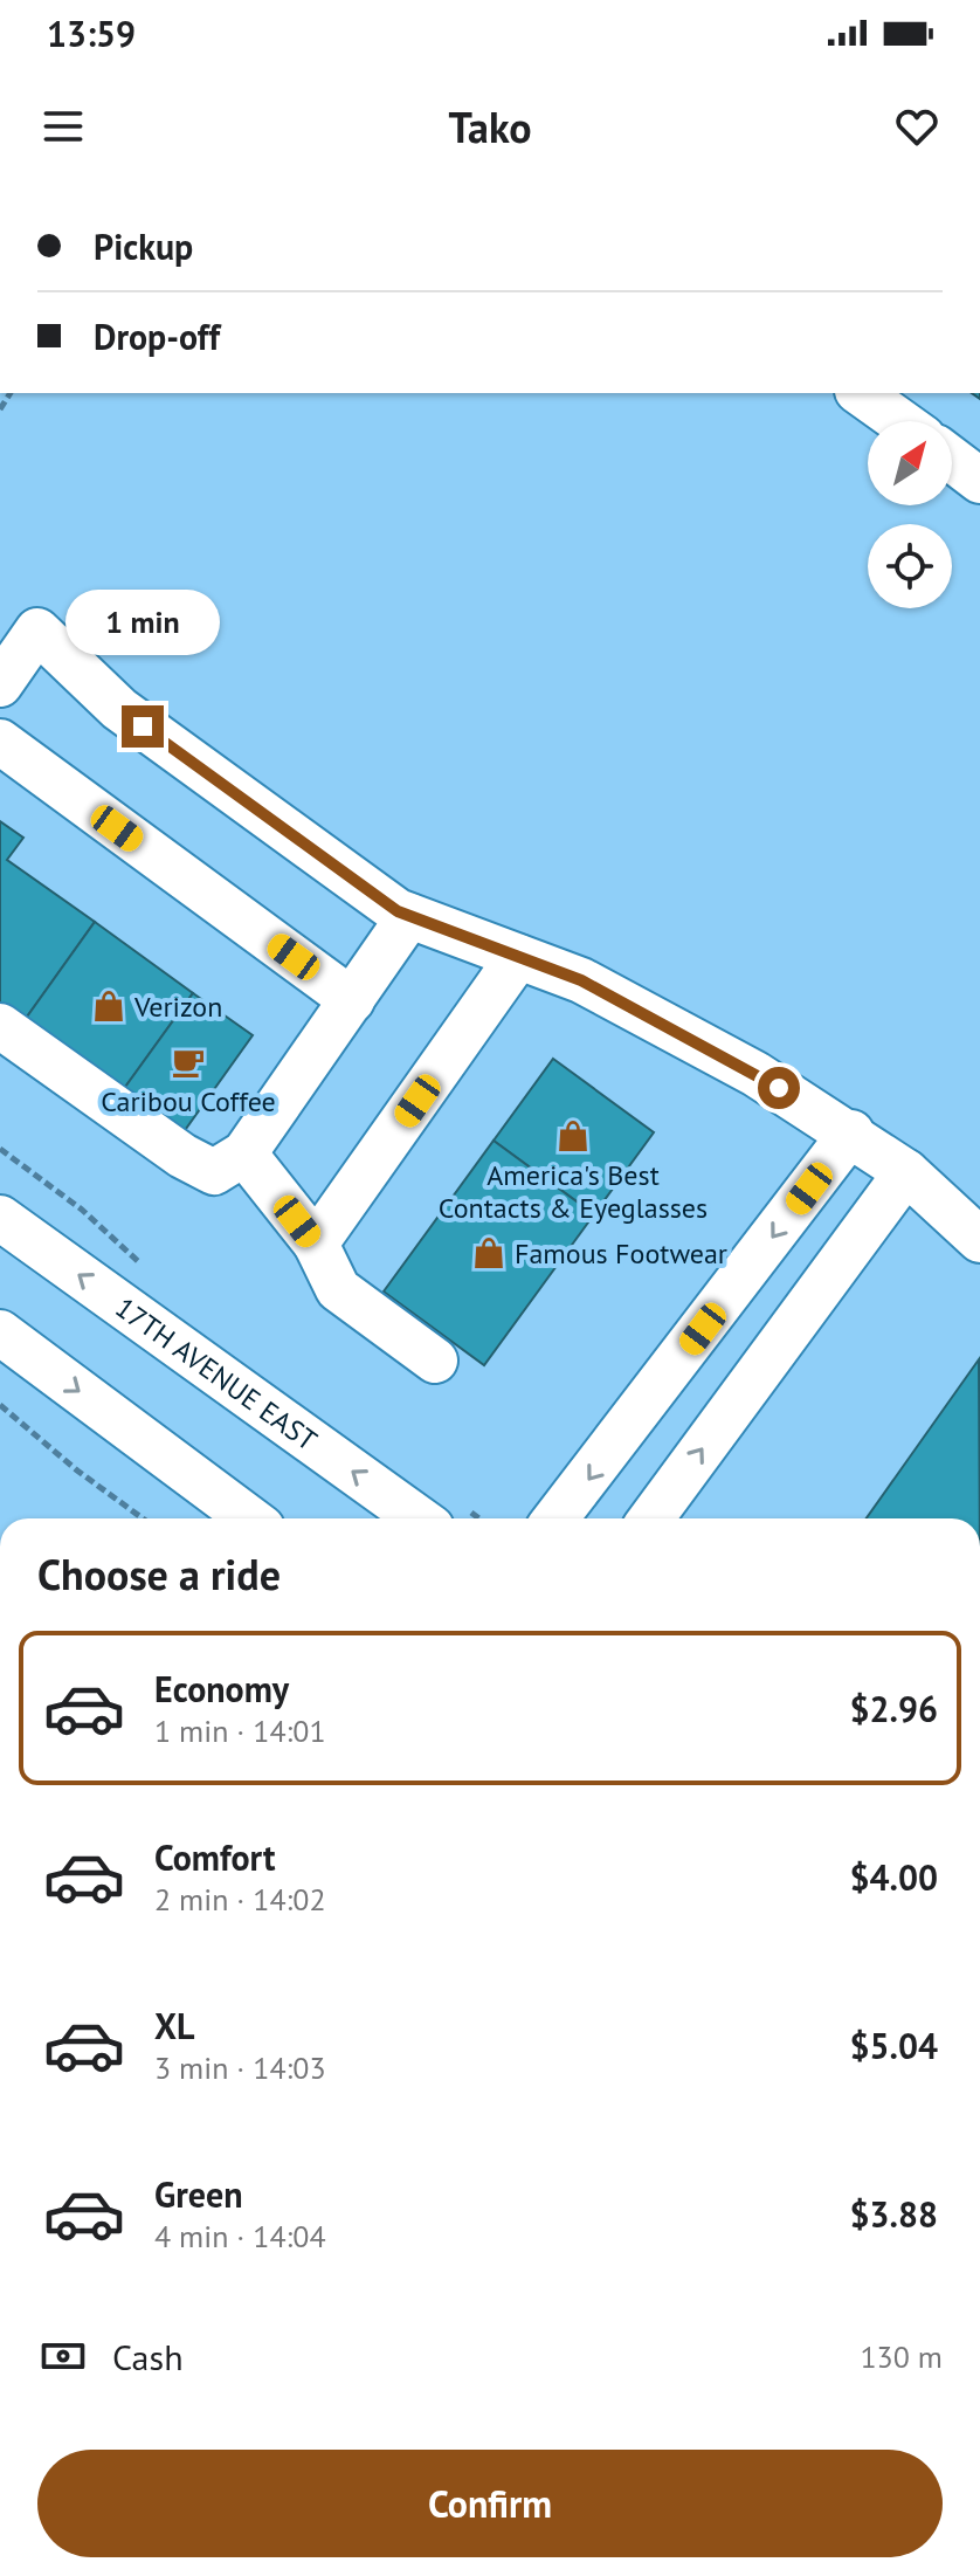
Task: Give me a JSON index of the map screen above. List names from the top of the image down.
{
  "streets": {
    "street": ["17TH AVENUE EAST"]
  },
  "places": {
    "shop": ["Verizon", "America's Best Contacts & Eyeglasses", "Famous Footwear"],
    "cafe": ["Caribou Coffee"]
  },
  "north": "top right",
  "page": {
    "status": "13:59",
    "header": "Tako",
    "banner": ["Pickup", "Drop-off"],
    "bubble": "1 min",
    "heading": "Choose a ride",
    "list": [
      {
        "name": "Economy",
        "note": "1 min · 14:01",
        "value": "$2.96"
      },
      {
        "name": "Comfort",
        "note": "2 min · 14:02",
        "value": "$4.00"
      },
      {
        "name": "XL",
        "note": "3 min · 14:03",
        "value": "$5.04"
      },
      {
        "name": "Green",
        "note": "4 min · 14:04",
        "value": "$3.88"
      }
    ],
    "pay": ["Cash", "130 m"],
    "buttons": "Confirm"
  }
}
